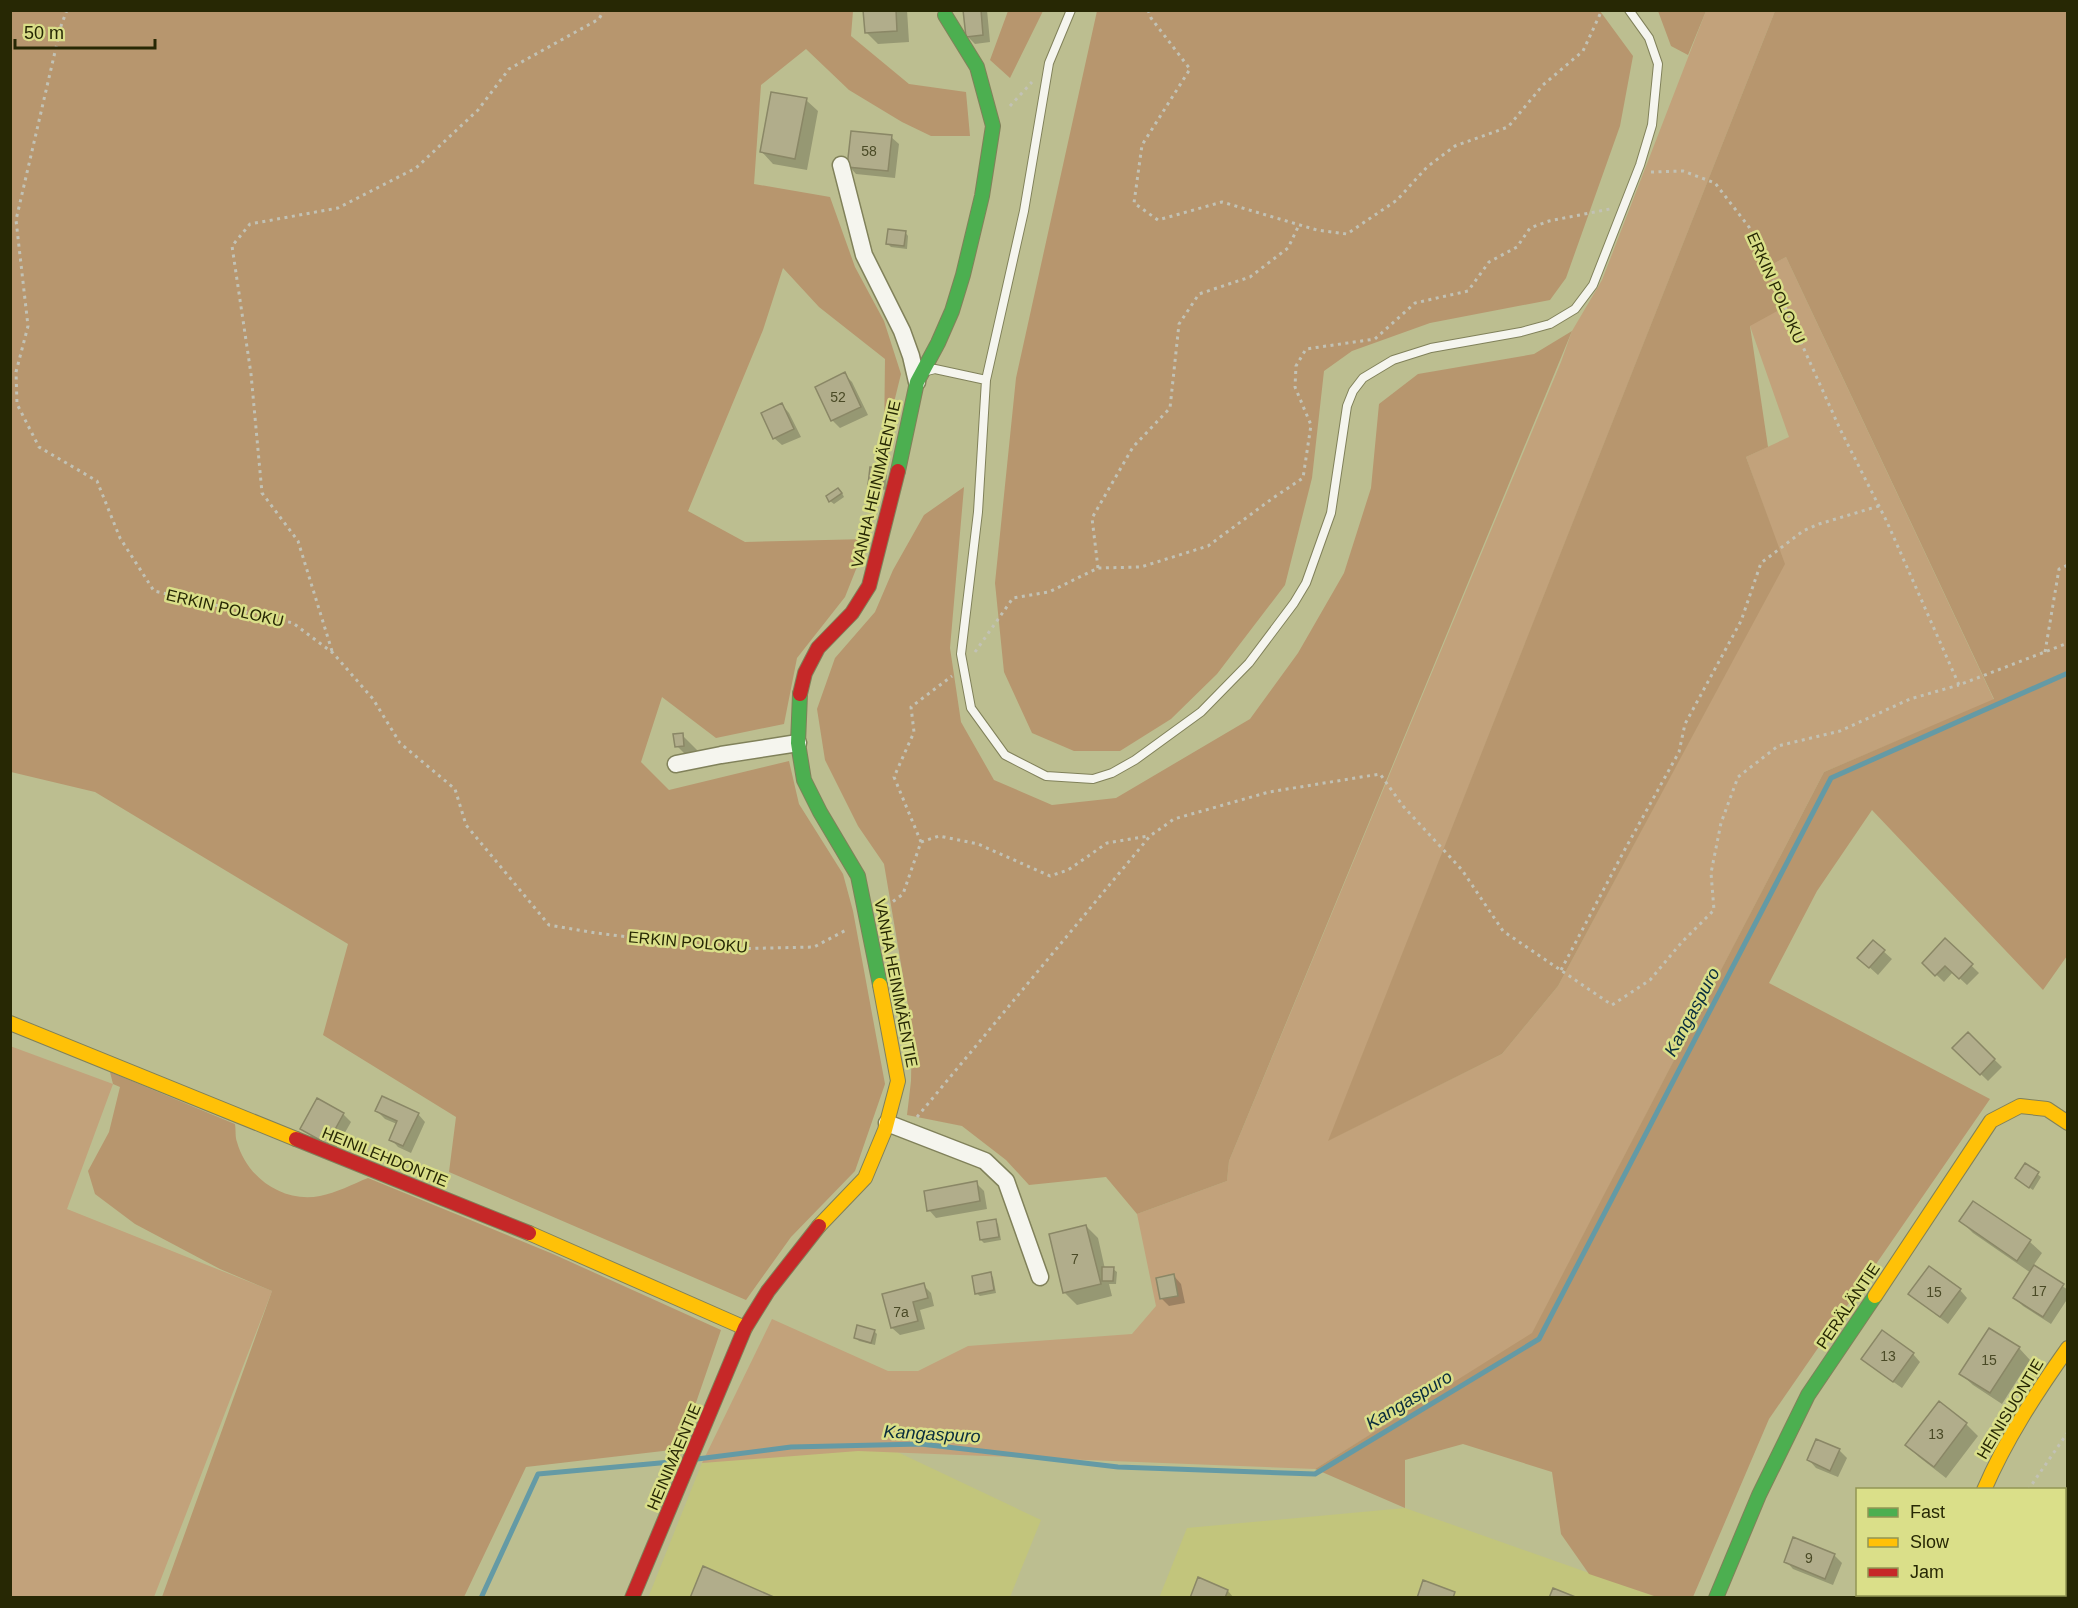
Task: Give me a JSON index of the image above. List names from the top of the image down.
{
  "streets": {
    "street": [
      "VANHA HEINIMÄENTIE",
      "HEINILEHDONTIE",
      "PERÄLÄNTIE",
      "HEINISUONTIE",
      "HEINIMÄENTIE"
    ],
    "path": ["ERKIN POLOKU"]
  },
  "crossings": [
    ["ERKIN POLOKU", "VANHA HEINIMÄENTIE"],
    ["VANHA HEINIMÄENTIE", "HEINILEHDONTIE"],
    ["VANHA HEINIMÄENTIE", "HEINIMÄENTIE"],
    ["HEINILEHDONTIE", "HEINIMÄENTIE"]
  ],
  "water": ["Kangaspuro"],
  "house_numbers": [
    "58",
    "52",
    "7",
    "17",
    "15",
    "7a",
    "13",
    "15",
    "13",
    "9"
  ],
  "legend": ["Fast", "Slow", "Jam"],
  "scale_bar": "50 m"
}
